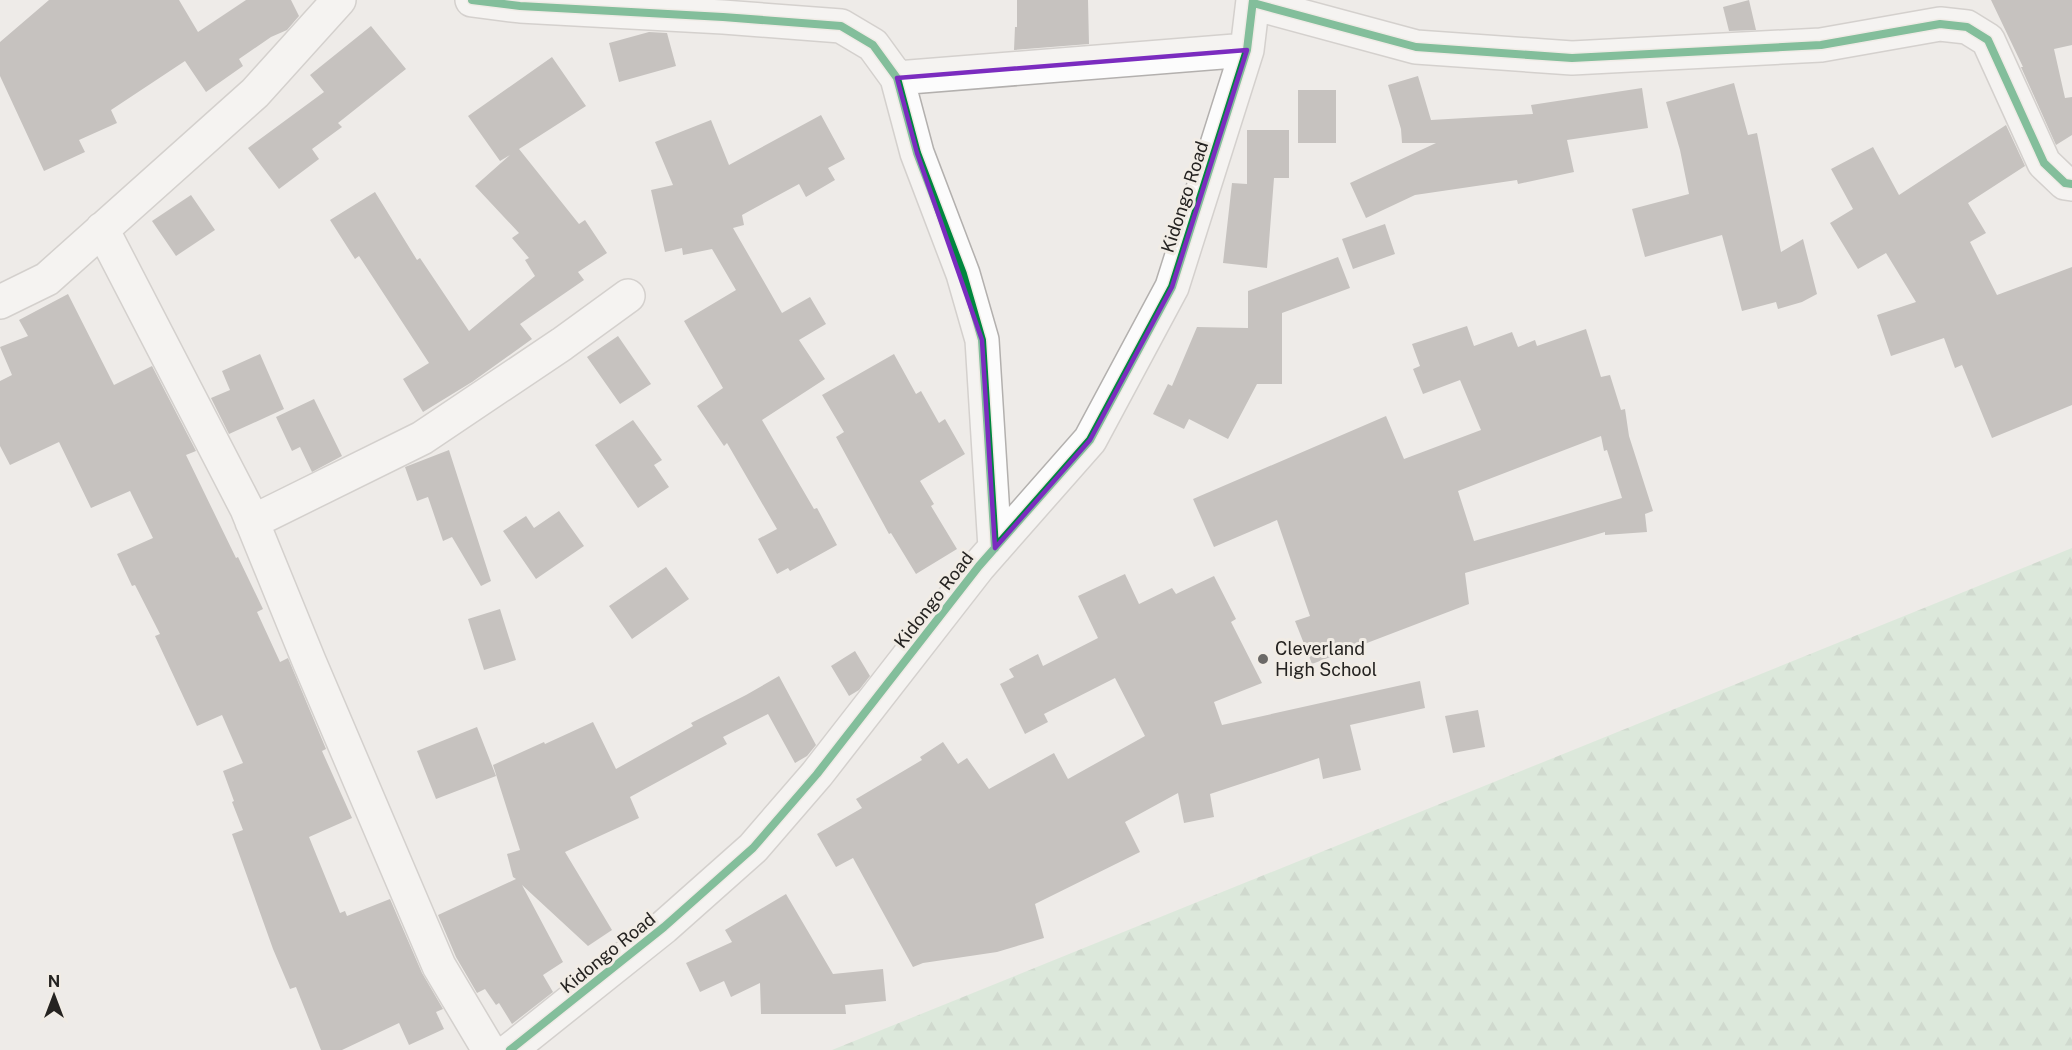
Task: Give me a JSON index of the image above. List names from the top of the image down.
{
  "streets": {
    "street": ["Kidongo Road"]
  },
  "places": ["Cleverland High School"],
  "north": "top"
}
